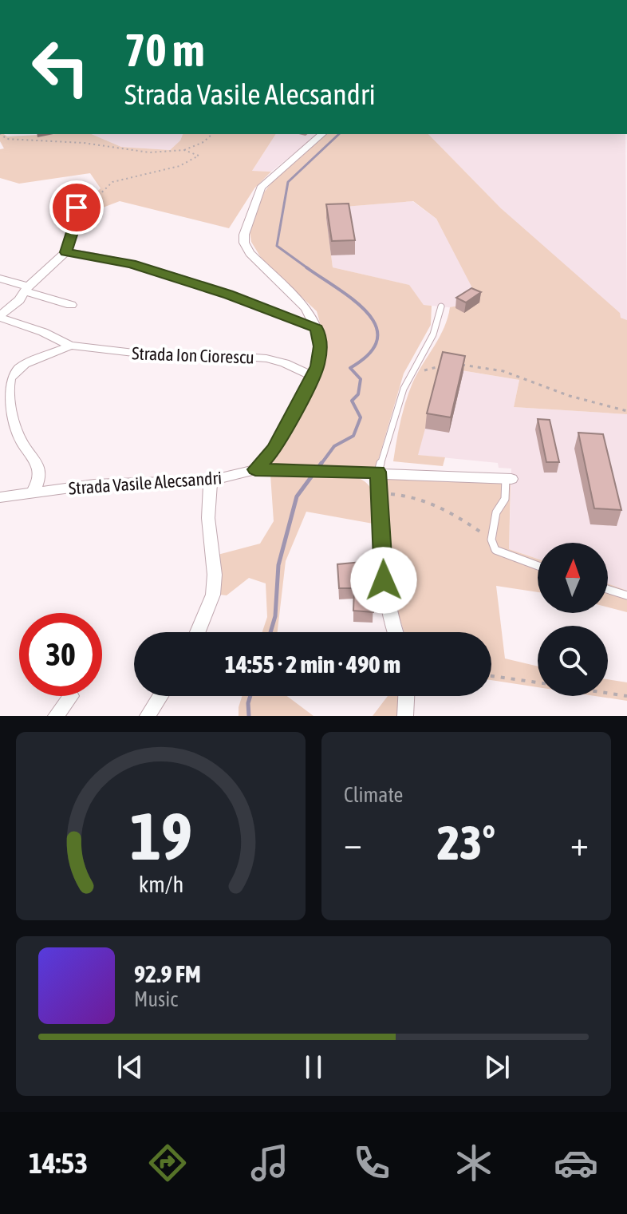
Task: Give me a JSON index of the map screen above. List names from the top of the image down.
{
  "streets": {
    "street": ["Strada Ion Ciorescu", "Strada Vasile Alecsandri"]
  },
  "north": "top",
  "page": {
    "turn": ["70 m", "Strada Vasile Alecsandri"],
    "limit": "30",
    "trip": "14:55 · 2 min · 490 m",
    "tile": "Climate",
    "heat": ["−", "23°", "+"],
    "song": ["92.9 FM", "Music"],
    "tabs": "14:53",
    "gauge": ["19", "km/h"]
  }
}
